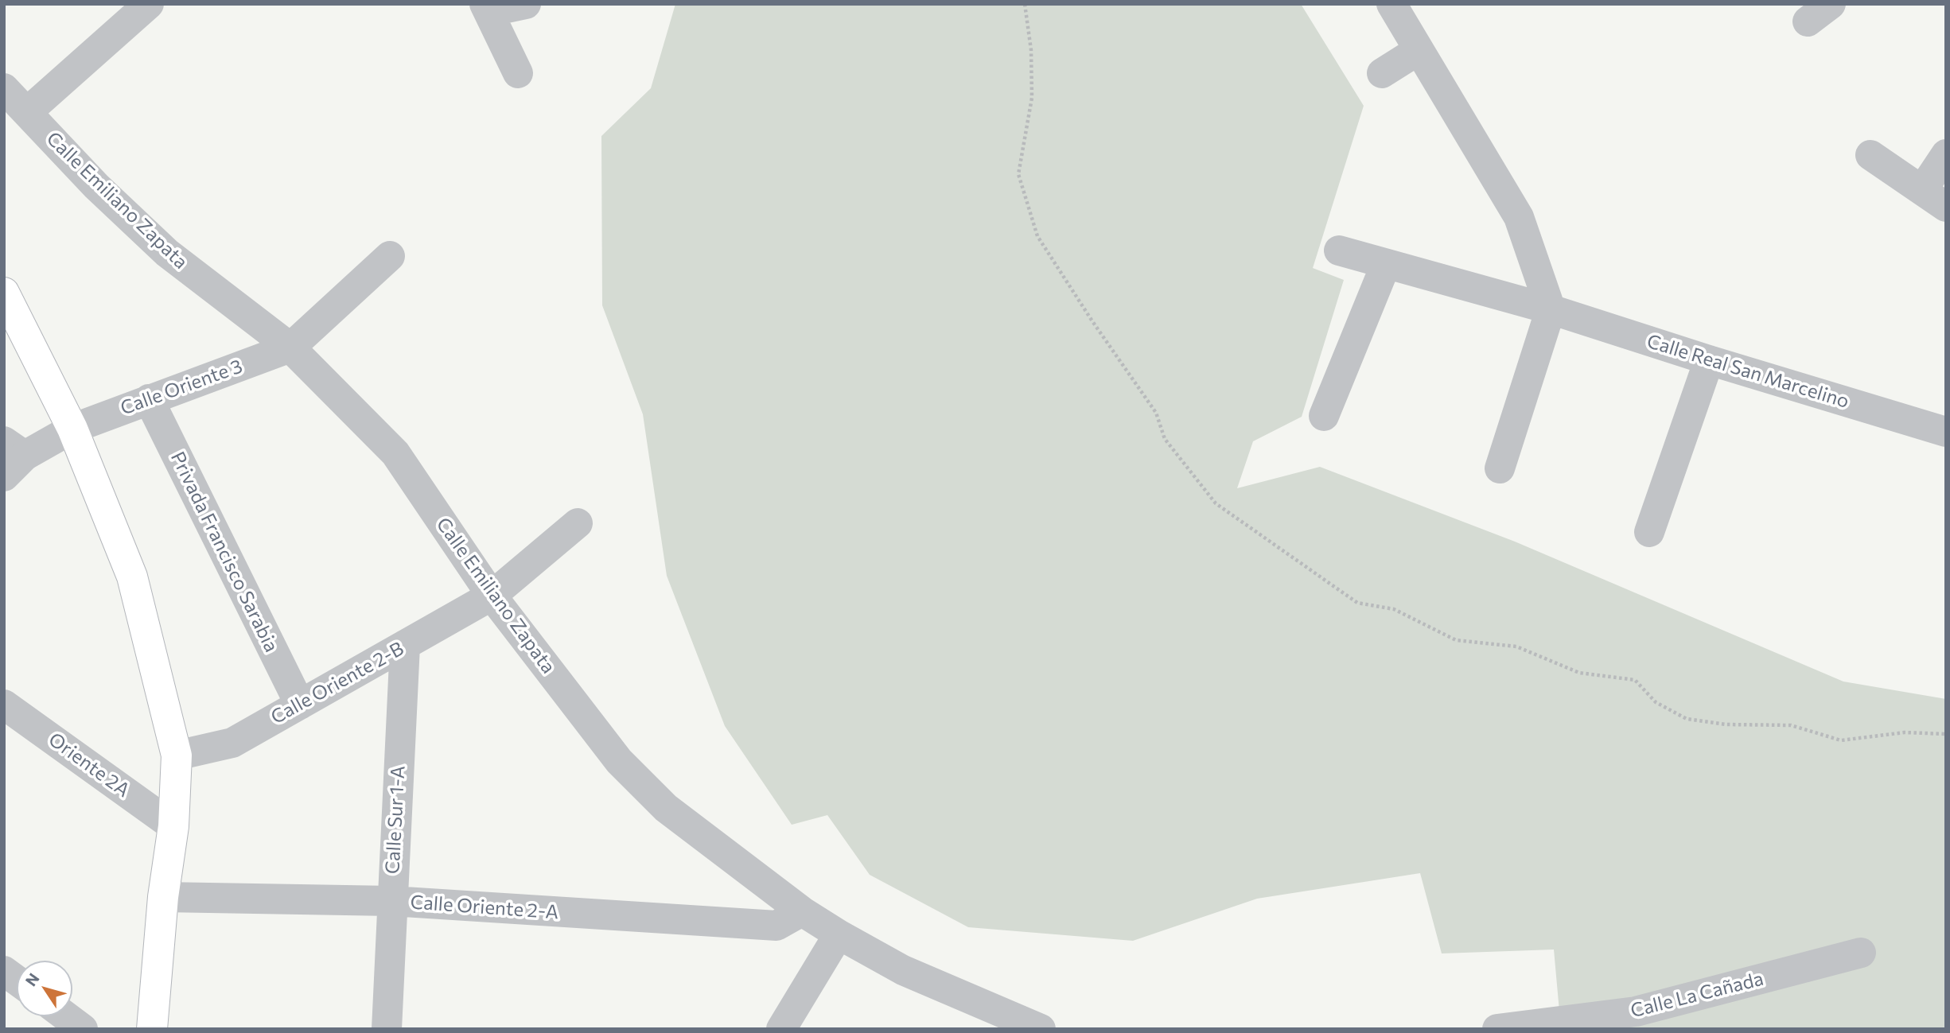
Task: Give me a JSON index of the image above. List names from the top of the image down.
{
  "streets": {
    "street": [
      "Calle Emiliano Zapata",
      "Calle Real San Marcelino",
      "Calle Oriente 3",
      "Privada Francisco Sarabia",
      "Calle Oriente 2-B",
      "Oriente 2A",
      "Calle Sur 1-A",
      "Calle Oriente 2-A",
      "Calle La Cañada"
    ]
  },
  "crossings": [
    ["Calle Emiliano Zapata", "Calle Oriente 3"],
    ["Calle Emiliano Zapata", "Calle Oriente 2-B"],
    ["Calle Emiliano Zapata", "Calle Oriente 2-A"],
    ["Calle Oriente 3", "Privada Francisco Sarabia"],
    ["Privada Francisco Sarabia", "Calle Oriente 2-B"],
    ["Calle Oriente 2-B", "Calle Sur 1-A"],
    ["Calle Sur 1-A", "Calle Oriente 2-A"]
  ],
  "north": "top left"
}
